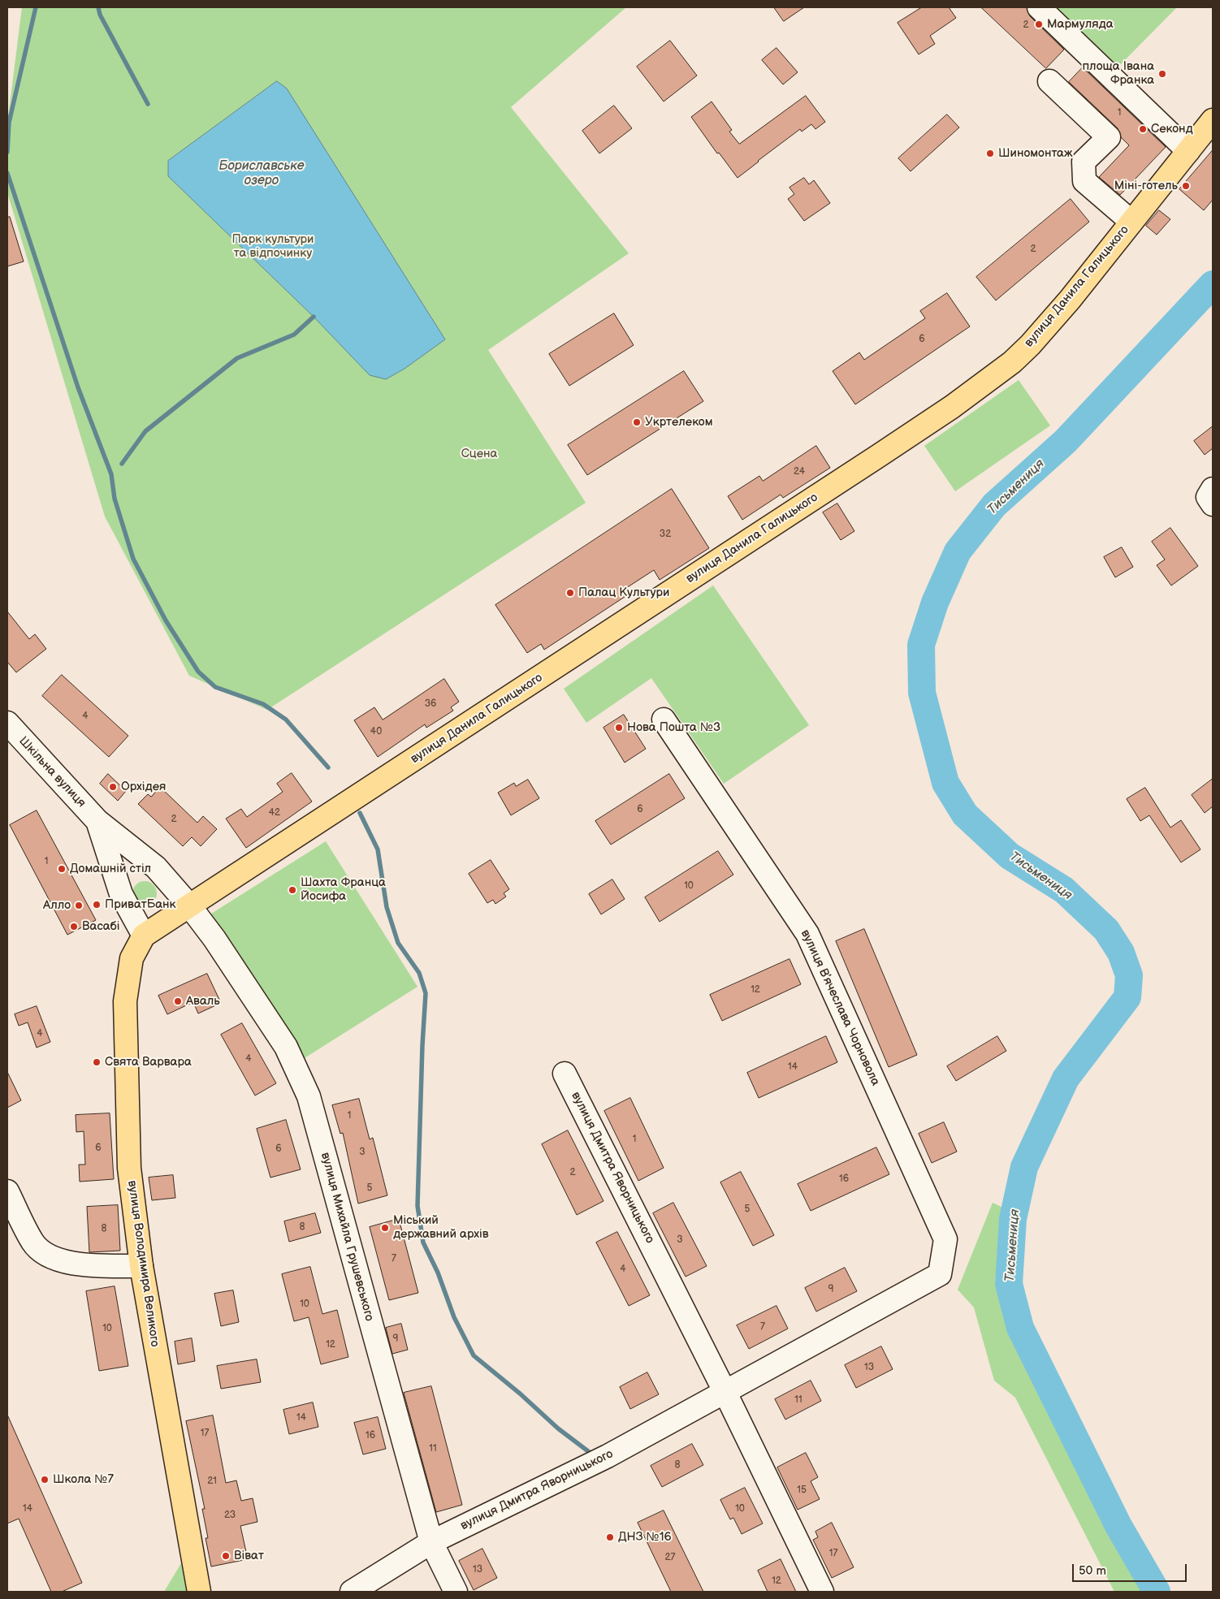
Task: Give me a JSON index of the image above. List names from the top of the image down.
{
  "streets": {
    "main road": ["вулиця Данила Галицького", "вулиця Володимира Великого"],
    "street": [
      "Шкільна вулиця",
      "вулиця Вʼячеслава Чорновола",
      "вулиця Дмитра Яворницького",
      "вулиця Михайла Грушевського"
    ]
  },
  "crossings": [
    ["вулиця Данила Галицького", "Шкільна вулиця"],
    ["вулиця Данила Галицького", "вулиця Михайла Грушевського"],
    ["вулиця Данила Галицького", "вулиця Володимира Великого"],
    ["Шкільна вулиця", "вулиця Михайла Грушевського"],
    ["Шкільна вулиця", "вулиця Володимира Великого"],
    ["вулиця Вʼячеслава Чорновола", "вулиця Дмитра Яворницького"],
    ["вулиця Дмитра Яворницького", "вулиця Михайла Грушевського"]
  ],
  "water": ["Бориславське озеро", "Тисьмениця"],
  "parks": ["Парк культури та відпочинку", "Сцена"],
  "places": [
    "Мармуляда",
    "площа Івана Франка",
    "Секонд",
    "Шиномонтаж",
    "Міні-готель",
    "Укртелеком",
    "Палац Культури",
    "Нова Пошта №3",
    "Орхідея",
    "Домашній стіл",
    "Шахта Франца Йосифа",
    "ПриватБанк",
    "Алло",
    "Васабі",
    "Аваль",
    "Свята Варвара",
    "Міський державний архів",
    "Школа №7",
    "ДНЗ №16",
    "Віват"
  ],
  "house_numbers": [
    "2",
    "1",
    "2",
    "6",
    "24",
    "32",
    "36",
    "4",
    "40",
    "6",
    "42",
    "2",
    "1",
    "10",
    "12",
    "4",
    "4",
    "14",
    "1",
    "1",
    "6",
    "6",
    "3",
    "2",
    "16",
    "5",
    "5",
    "8",
    "8",
    "3",
    "7",
    "4",
    "9",
    "10",
    "7",
    "10",
    "9",
    "12",
    "13",
    "11",
    "14",
    "17",
    "16",
    "11",
    "8",
    "21",
    "15",
    "14",
    "10",
    "23",
    "17",
    "27",
    "13",
    "12"
  ],
  "scale_bar": "50 m"
}
